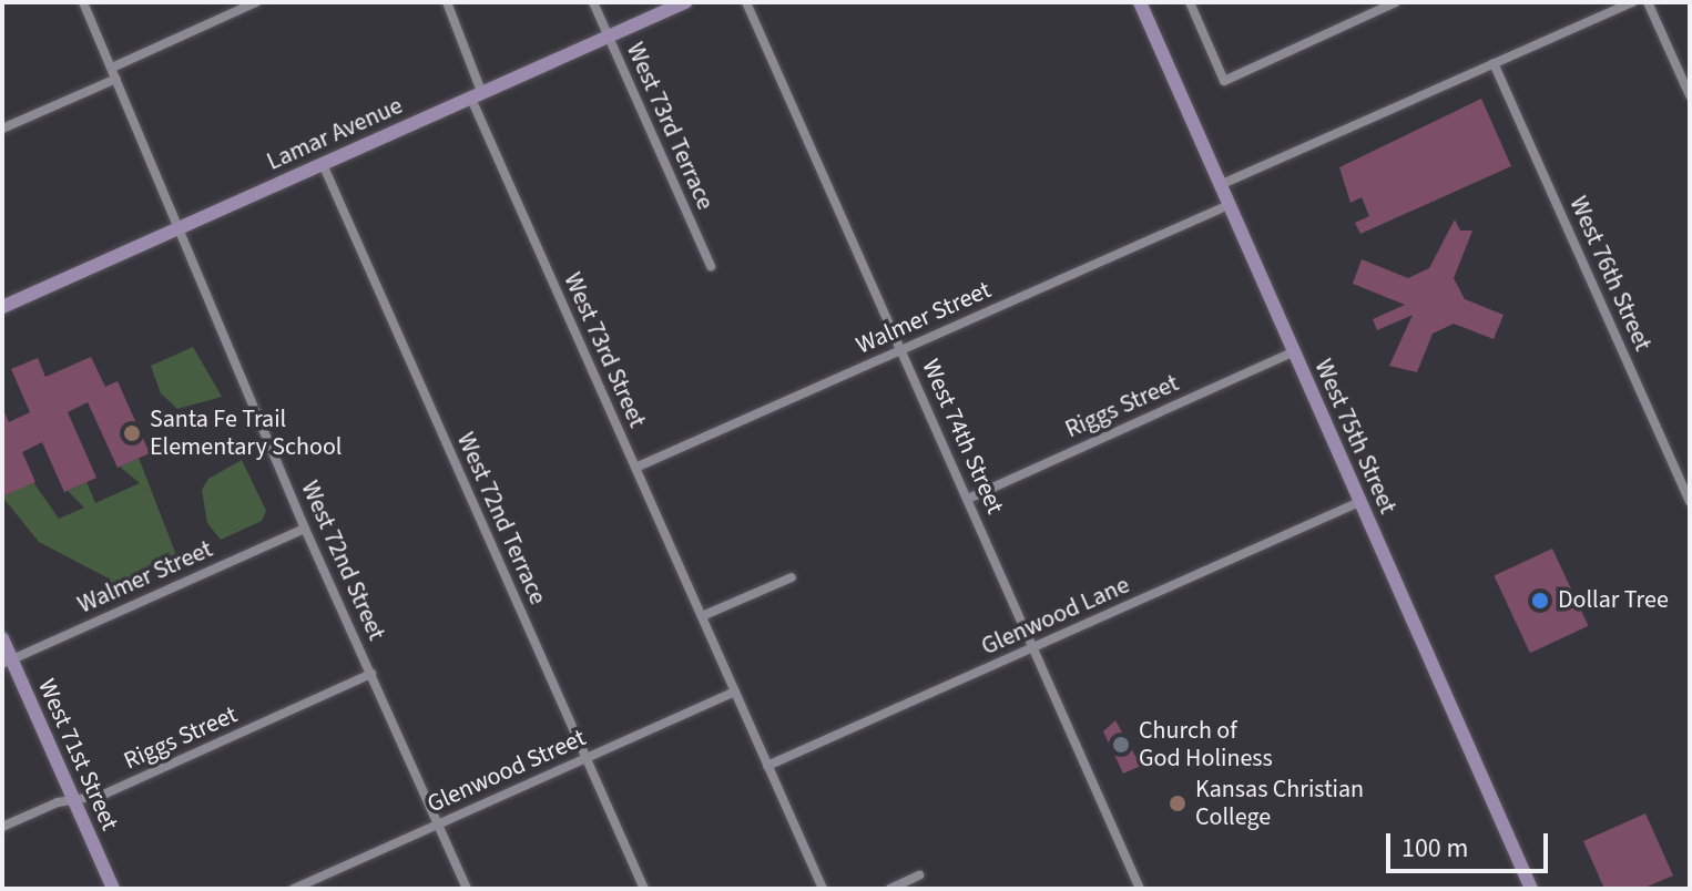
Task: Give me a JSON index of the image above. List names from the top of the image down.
{
  "streets": {
    "street": [
      "West 73rd Terrace",
      "Lamar Avenue",
      "West 76th Street",
      "Walmer Street",
      "West 73rd Street",
      "Riggs Street",
      "West 74th Street",
      "West 75th Street",
      "West 72nd Terrace",
      "West 72nd Street",
      "Glenwood Lane",
      "West 71st Street",
      "Glenwood Street"
    ]
  },
  "crossings": [
    ["West 73rd Terrace", "Lamar Avenue"],
    ["Lamar Avenue", "West 73rd Street"],
    ["Lamar Avenue", "West 72nd Terrace"],
    ["Lamar Avenue", "West 72nd Street"],
    ["Walmer Street", "West 73rd Street"],
    ["Walmer Street", "West 74th Street"],
    ["Walmer Street", "West 75th Street"],
    ["Walmer Street", "West 72nd Street"],
    ["Walmer Street", "West 71st Street"],
    ["West 73rd Street", "Glenwood Lane"],
    ["West 73rd Street", "Glenwood Street"],
    ["Riggs Street", "West 74th Street"],
    ["Riggs Street", "West 75th Street"],
    ["Riggs Street", "West 72nd Street"],
    ["Riggs Street", "West 71st Street"],
    ["West 74th Street", "Glenwood Lane"],
    ["West 75th Street", "Glenwood Lane"],
    ["West 72nd Terrace", "Glenwood Street"],
    ["West 72nd Street", "Glenwood Street"]
  ],
  "places": [
    "Santa Fe Trail Elementary School",
    "Dollar Tree",
    "Church of God Holiness",
    "Kansas Christian College"
  ],
  "scale_bar": "100 m"
}
